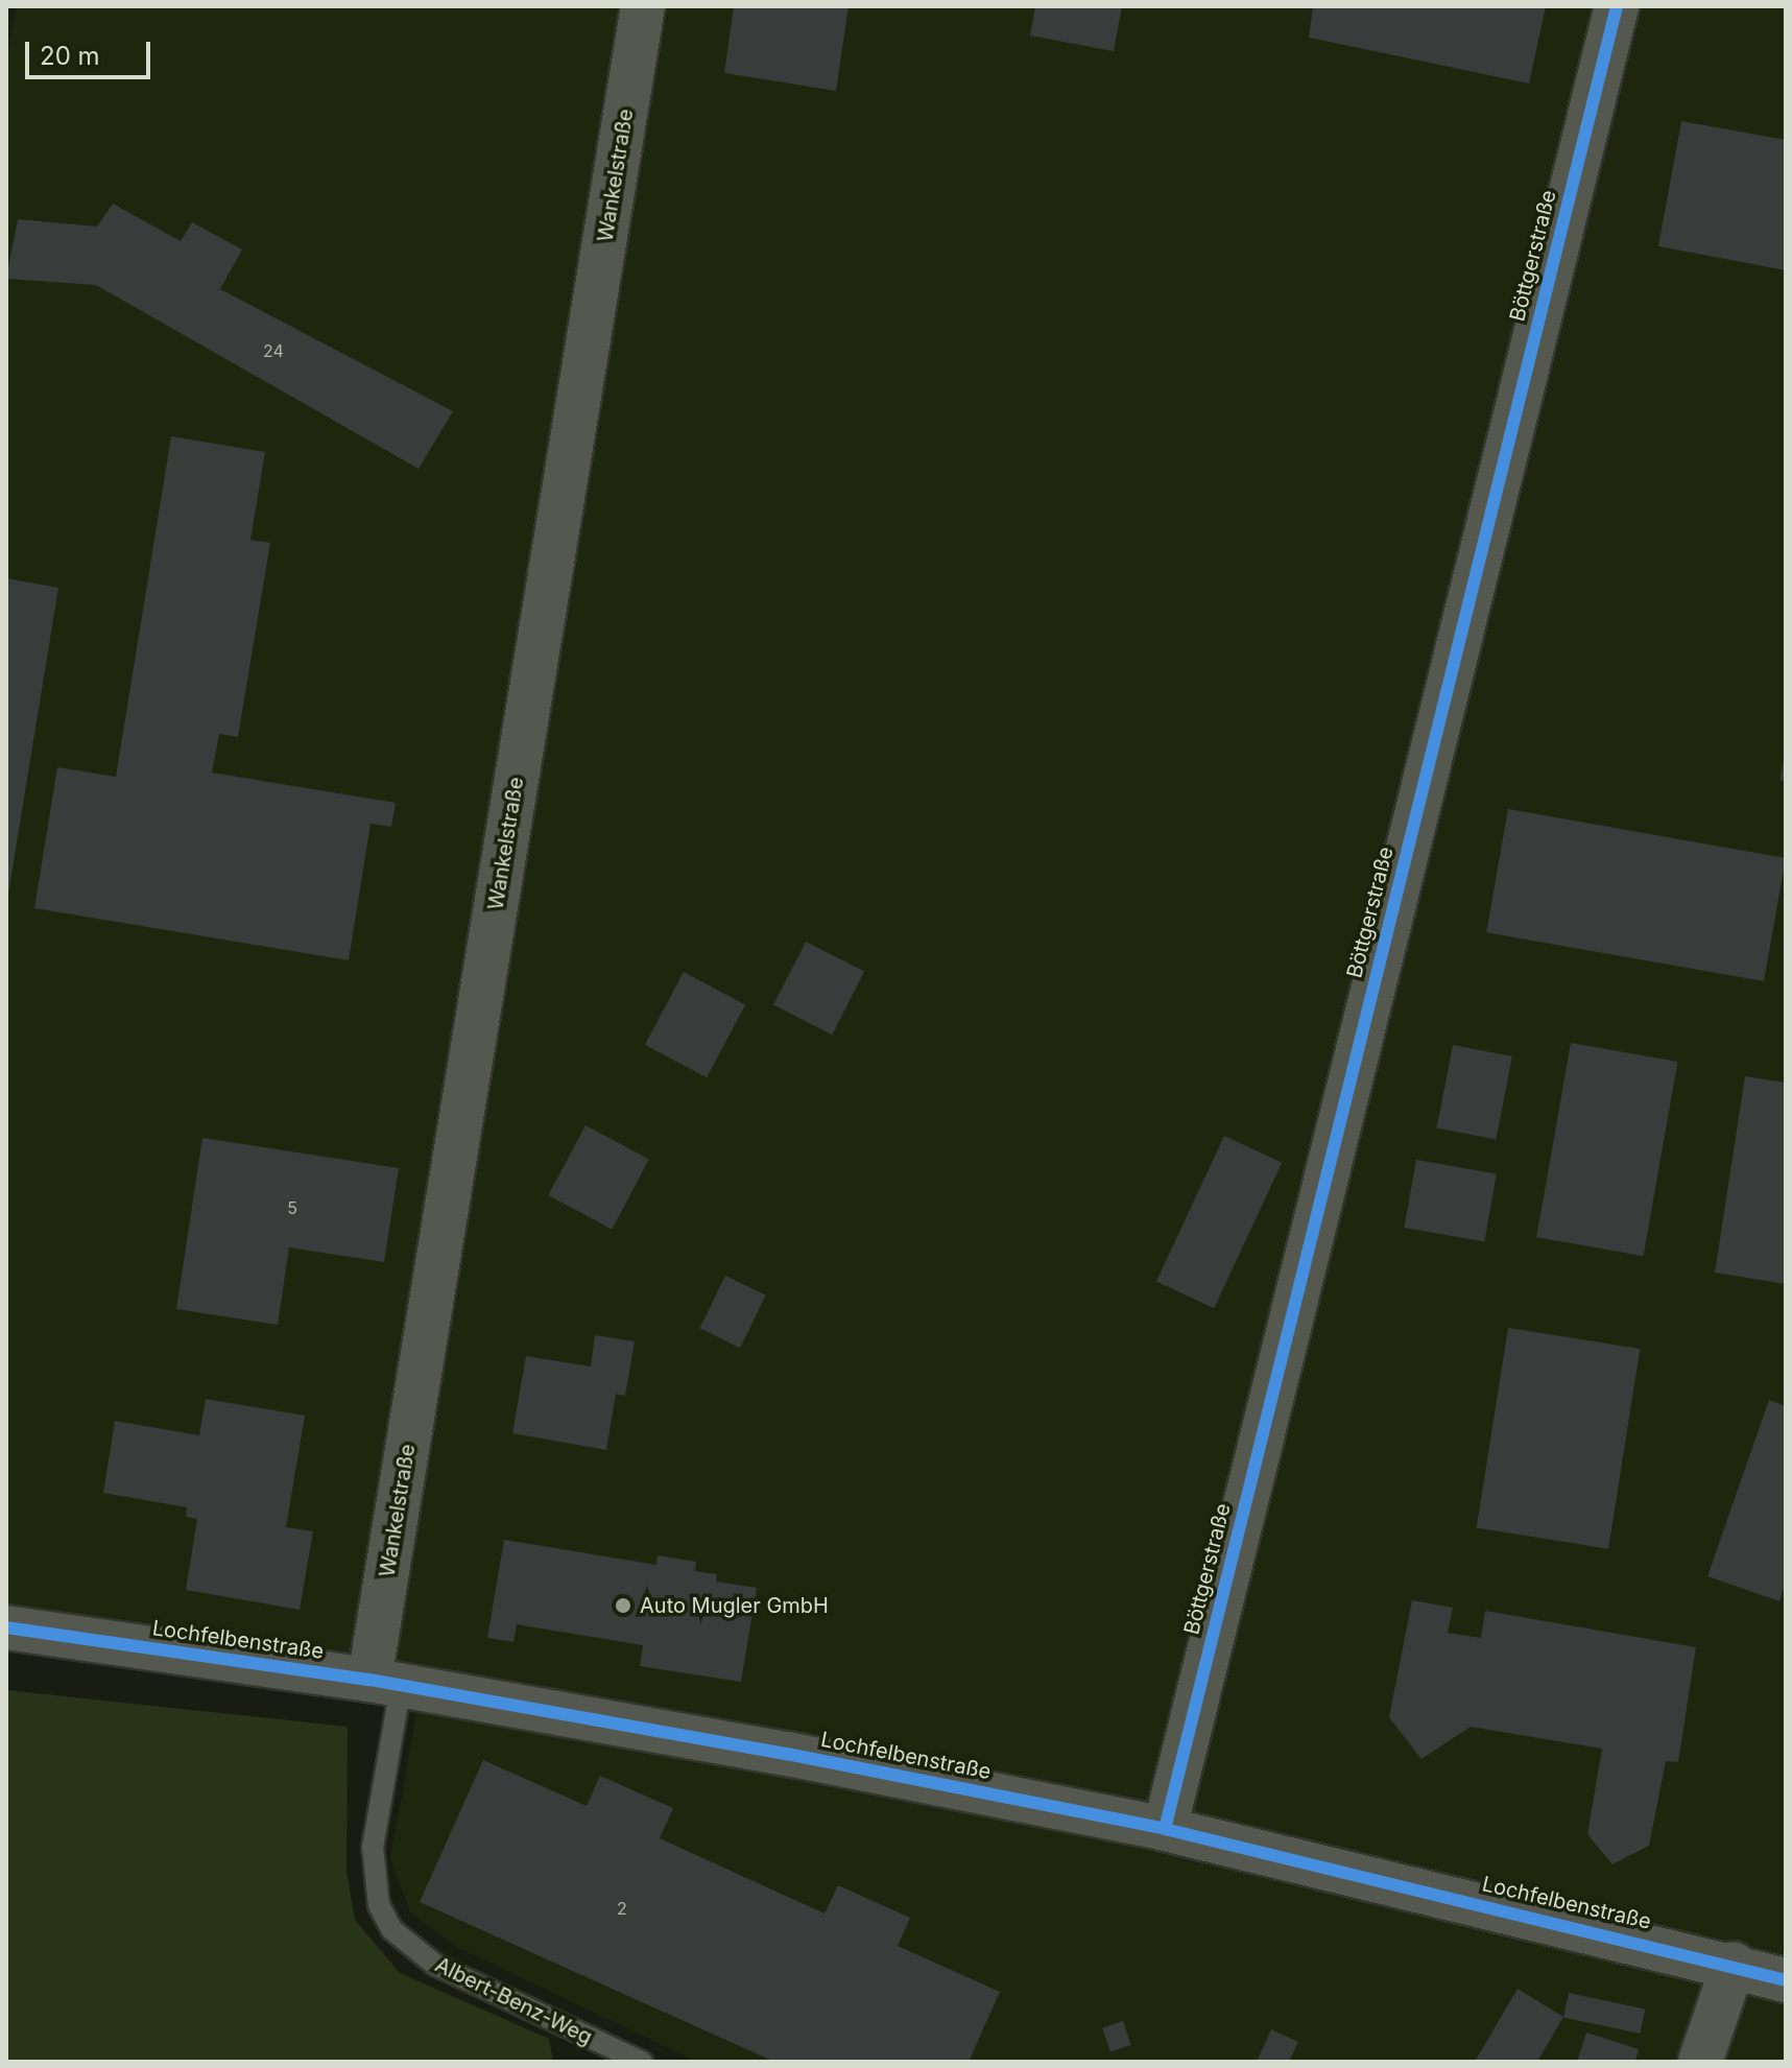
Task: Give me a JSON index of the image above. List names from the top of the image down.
{
  "streets": {
    "street": ["Wankelstraße", "Böttgerstraße", "Lochfelbenstraße"],
    "lane": ["Albert-Benz-Weg"]
  },
  "crossings": [
    ["Wankelstraße", "Lochfelbenstraße"],
    ["Wankelstraße", "Albert-Benz-Weg"],
    ["Böttgerstraße", "Lochfelbenstraße"],
    ["Lochfelbenstraße", "Albert-Benz-Weg"]
  ],
  "places": ["Auto Mugler GmbH"],
  "house_numbers": ["24", "5", "2"],
  "scale_bar": "20 m"
}
